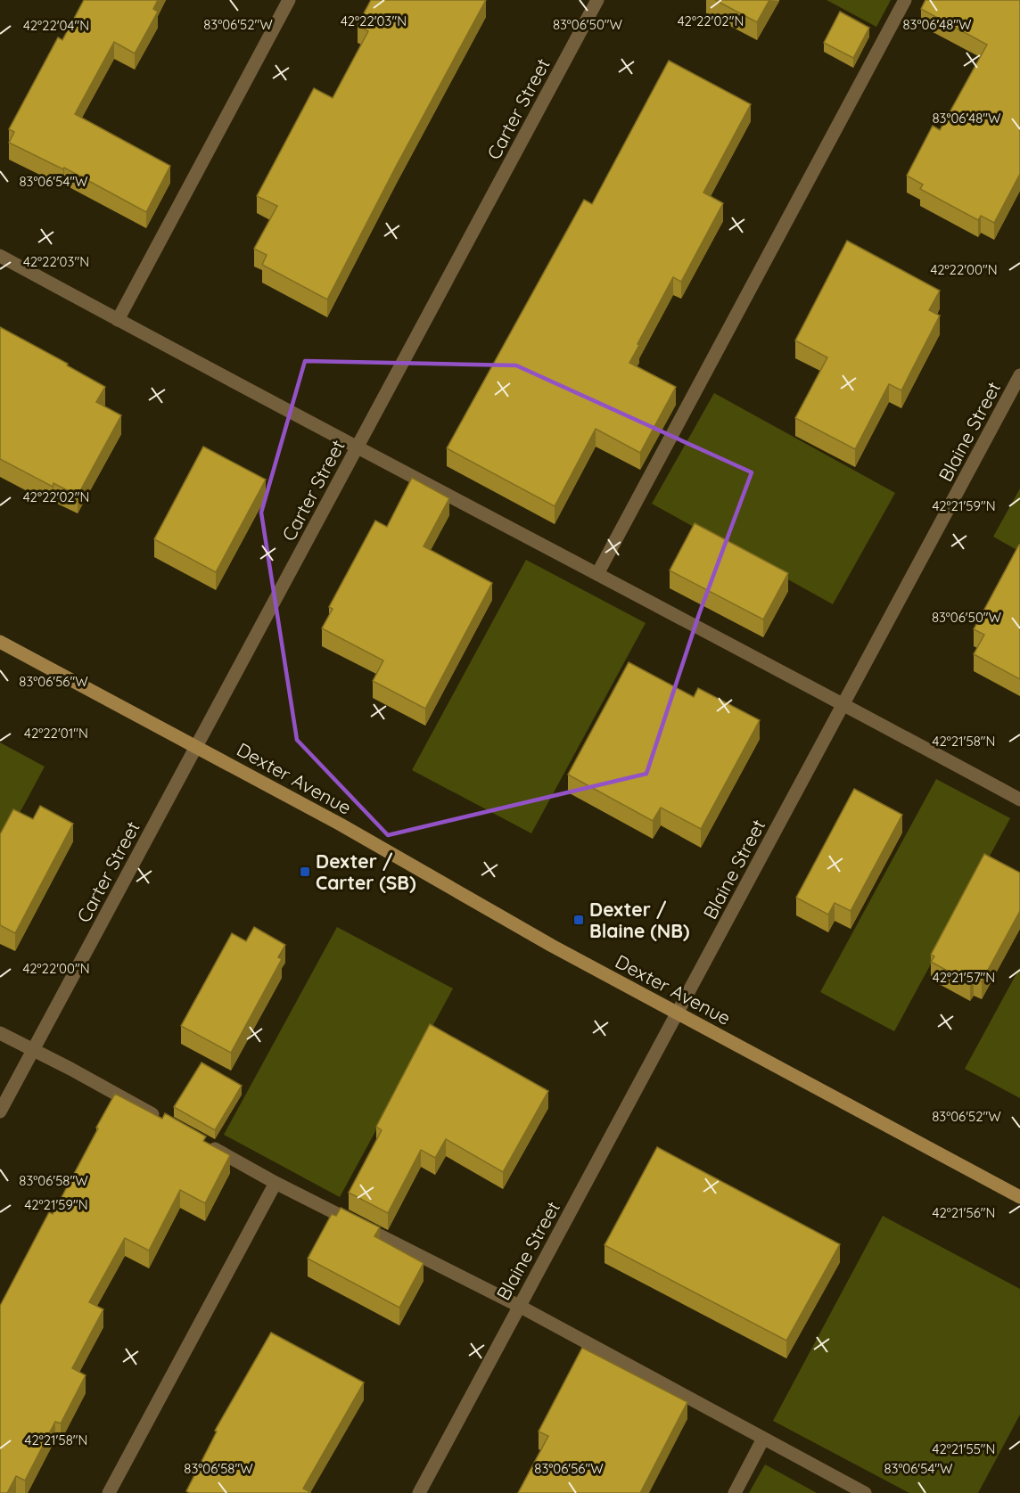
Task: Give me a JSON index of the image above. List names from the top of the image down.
{
  "streets": {
    "street": ["Carter Street", "Blaine Street", "Dexter Avenue"]
  },
  "crossings": [
    ["Carter Street", "Dexter Avenue"],
    ["Blaine Street", "Dexter Avenue"]
  ],
  "places": {
    "transit": ["Dexter / Carter (SB)", "Dexter / Blaine (NB)"]
  },
  "coordinates": [
    "42°22'03\"N",
    "42°22'02\"N",
    "83°06'52\"W",
    "83°06'50\"W",
    "83°06'48\"W",
    "42°22'04\"N",
    "83°06'54\"W",
    "42°22'00\"N",
    "42°21'59\"N",
    "83°06'56\"W",
    "42°22'01\"N",
    "42°21'58\"N",
    "42°21'57\"N",
    "83°06'58\"W",
    "42°21'56\"N",
    "42°21'55\"N"
  ]
}
